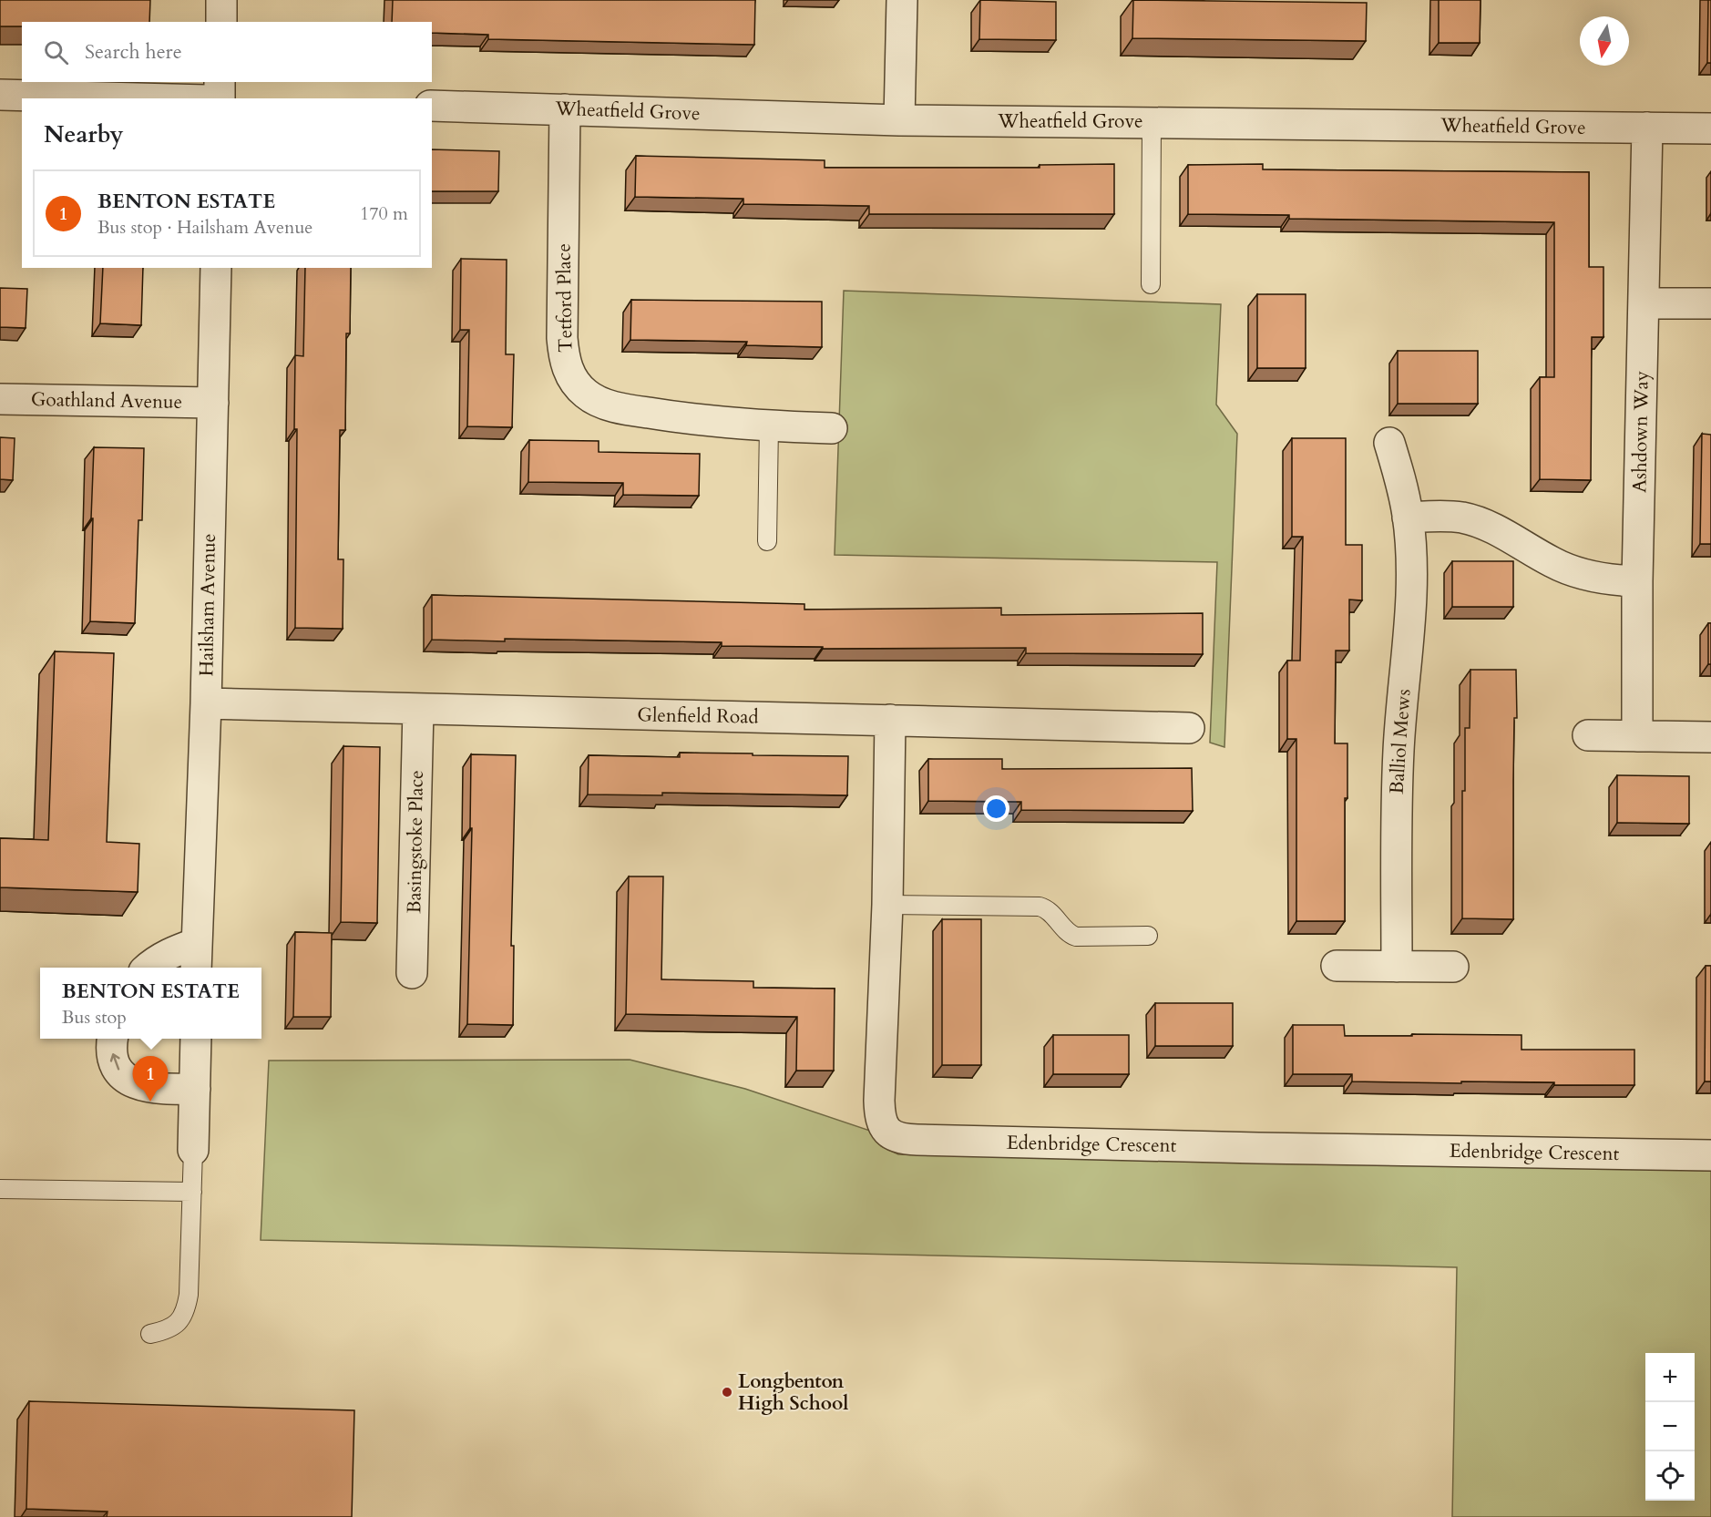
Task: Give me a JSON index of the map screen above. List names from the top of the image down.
{
  "streets": {
    "street": [
      "Wheatfield Grove",
      "Tetford Place",
      "Goathland Avenue",
      "Ashdown Way",
      "Hailsham Avenue",
      "Glenfield Road",
      "Balliol Mews",
      "Basingstoke Place",
      "Edenbridge Crescent"
    ]
  },
  "crossings": [
    ["Wheatfield Grove", "Tetford Place"],
    ["Wheatfield Grove", "Ashdown Way"],
    ["Goathland Avenue", "Hailsham Avenue"],
    ["Hailsham Avenue", "Glenfield Road"],
    ["Glenfield Road", "Basingstoke Place"],
    ["Glenfield Road", "Edenbridge Crescent"]
  ],
  "places": ["Longbenton High School"],
  "north": "bottom",
  "page": {
    "search": "Search here",
    "heading": "Nearby",
    "list": [
      {
        "mark": "1",
        "name": "BENTON ESTATE",
        "note": "Bus stop · Hailsham Avenue",
        "value": "170 m"
      }
    ],
    "popup": ["BENTON ESTATE", "Bus stop"],
    "pins": "1",
    "map_buttons": ["+", "−"]
  }
}
